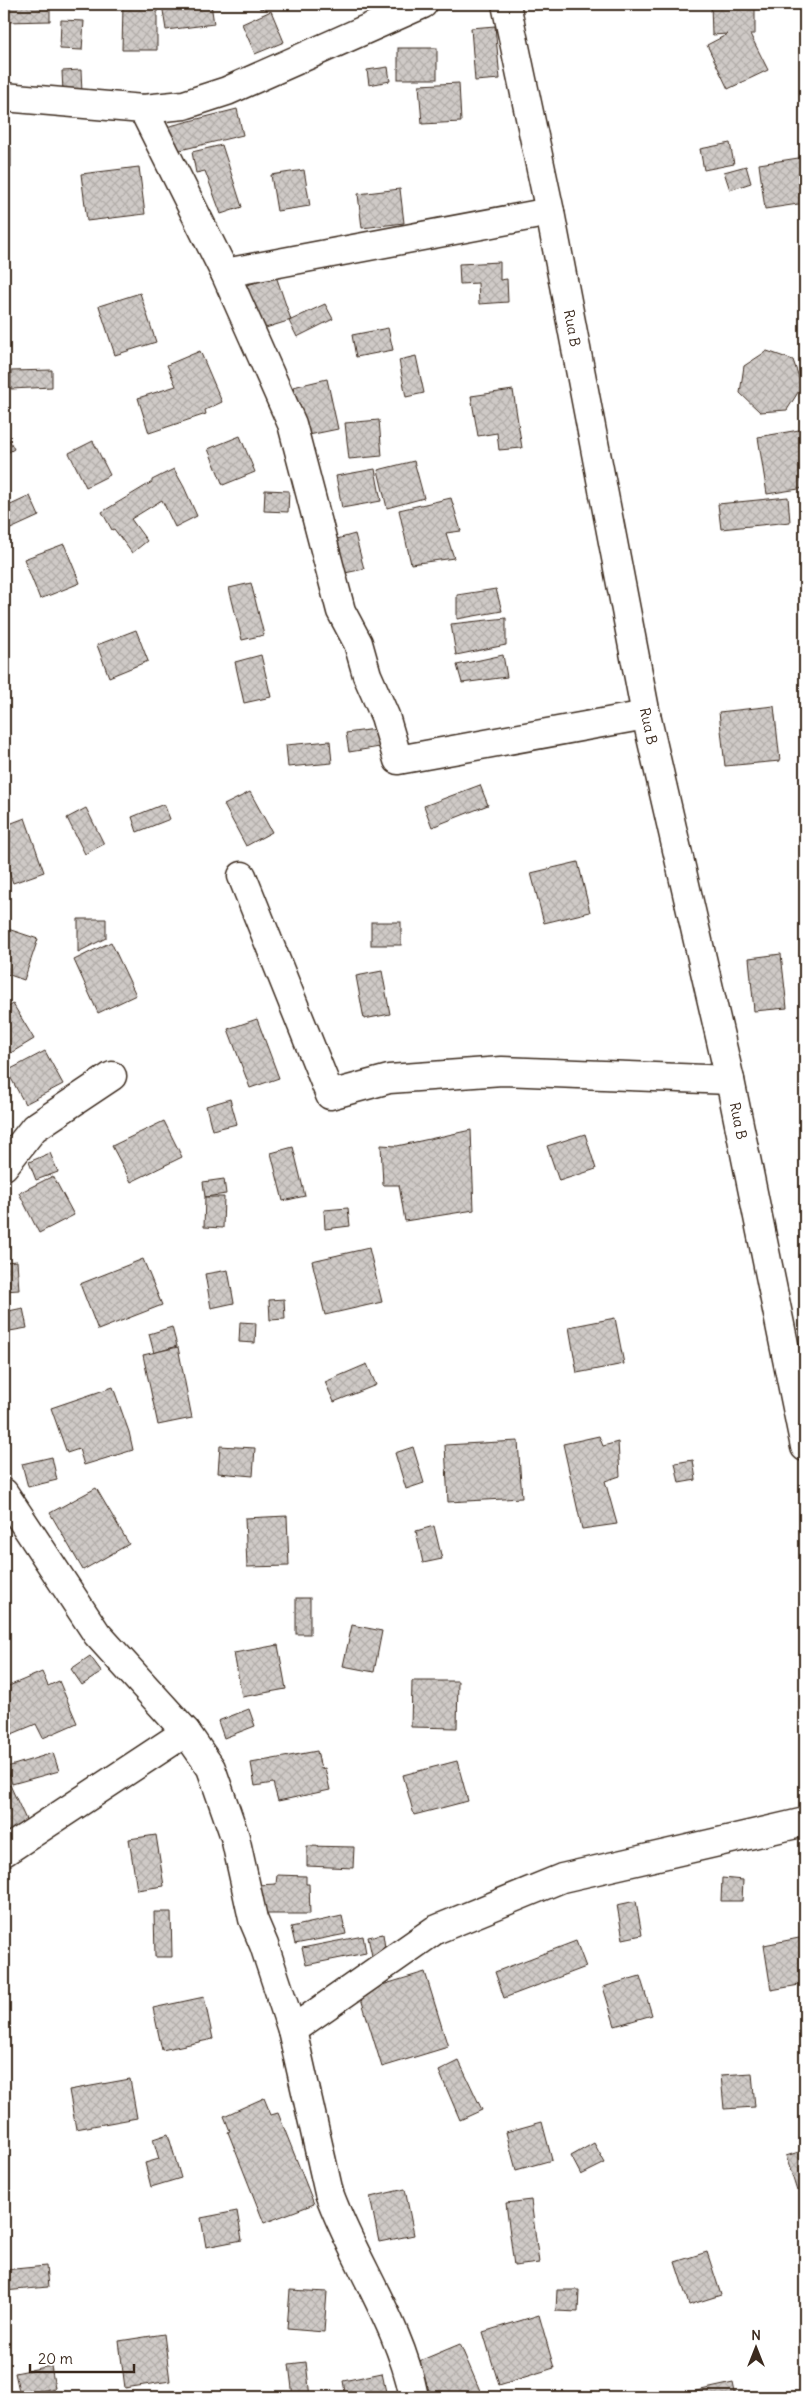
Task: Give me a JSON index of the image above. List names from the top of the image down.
{
  "streets": {
    "street": ["Rua B"]
  },
  "scale_bar": "20 m",
  "north": "top"
}
